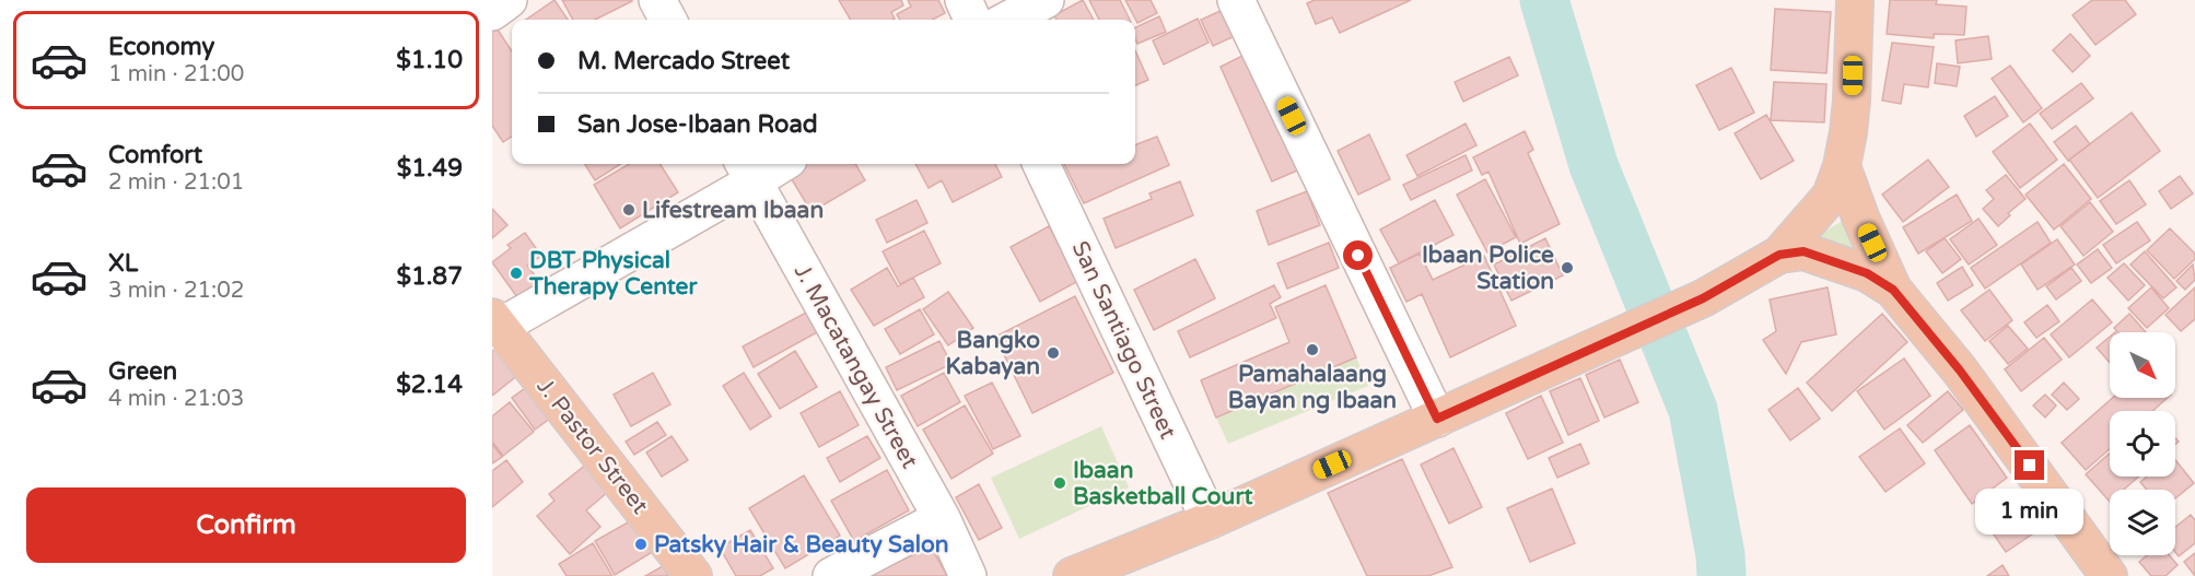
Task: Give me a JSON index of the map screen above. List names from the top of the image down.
{
  "streets": {
    "main road": ["J. Pastor Street"],
    "street": ["San Santiago Street", "J. Macatangay Street"]
  },
  "places": [
    "Lifestream Ibaan",
    "Ibaan Police Station",
    "DBT Physical Therapy Center",
    "Pamahalaang Bayan ng Ibaan",
    "Bangko Kabayan",
    "Ibaan Basketball Court",
    "Patsky Hair & Beauty Salon"
  ],
  "north": "bottom right",
  "page": {
    "list": [
      {
        "name": "Economy",
        "note": "1 min · 21:00",
        "value": "$1.10"
      },
      {
        "name": "Comfort",
        "note": "2 min · 21:01",
        "value": "$1.49"
      },
      {
        "name": "XL",
        "note": "3 min · 21:02",
        "value": "$1.87"
      },
      {
        "name": "Green",
        "note": "4 min · 21:03",
        "value": "$2.14"
      }
    ],
    "banner": ["M. Mercado Street", "San Jose-Ibaan Road"],
    "buttons": "Confirm",
    "bubble": "1 min"
  }
}
